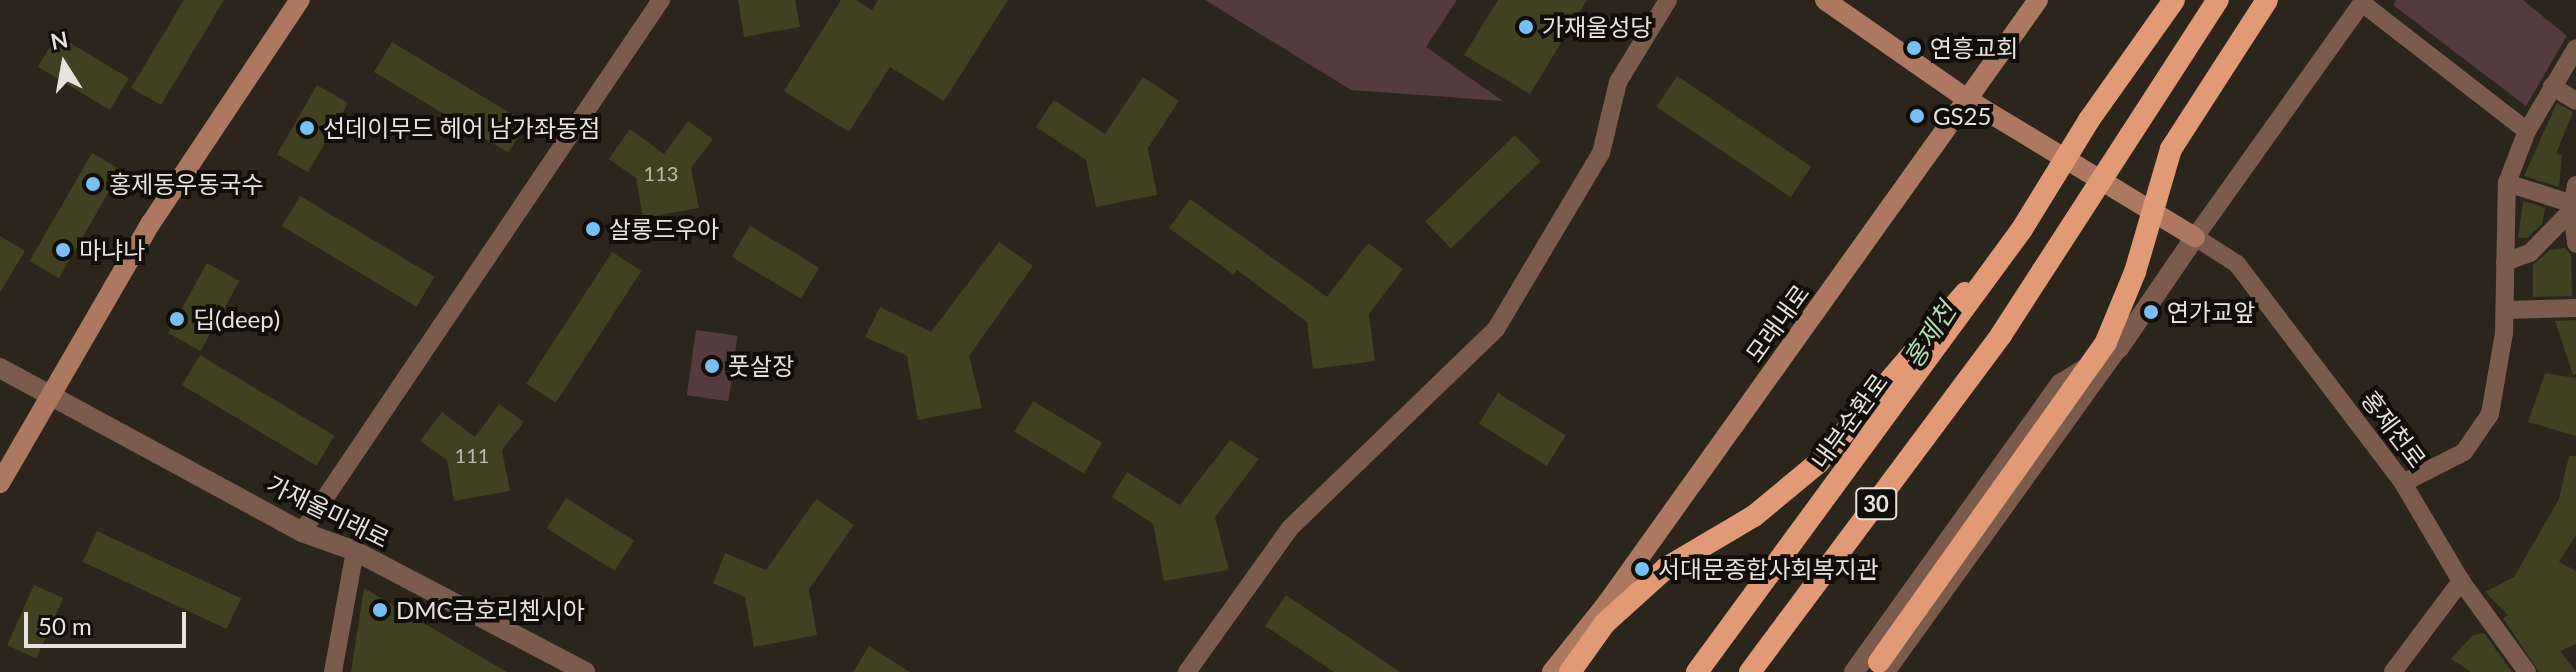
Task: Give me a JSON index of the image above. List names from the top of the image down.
{
  "streets": {
    "highway": ["내부순환로", "30"],
    "main road": ["모래내로"],
    "street": ["홍제천로", "가재울미래로"]
  },
  "water": ["홍제천"],
  "places": [
    "가재울성당",
    "연흥교회",
    "GS25",
    "선데이무드 헤어 남가좌동점",
    "홍제동우동국수",
    "살롱드우아",
    "마냐나",
    "연가교앞",
    "딥(deep)",
    "풋살장",
    "서대문종합사회복지관",
    "DMC금호리첸시아"
  ],
  "house_numbers": ["113", "111"],
  "scale_bar": "50 m",
  "north": "top"
}
